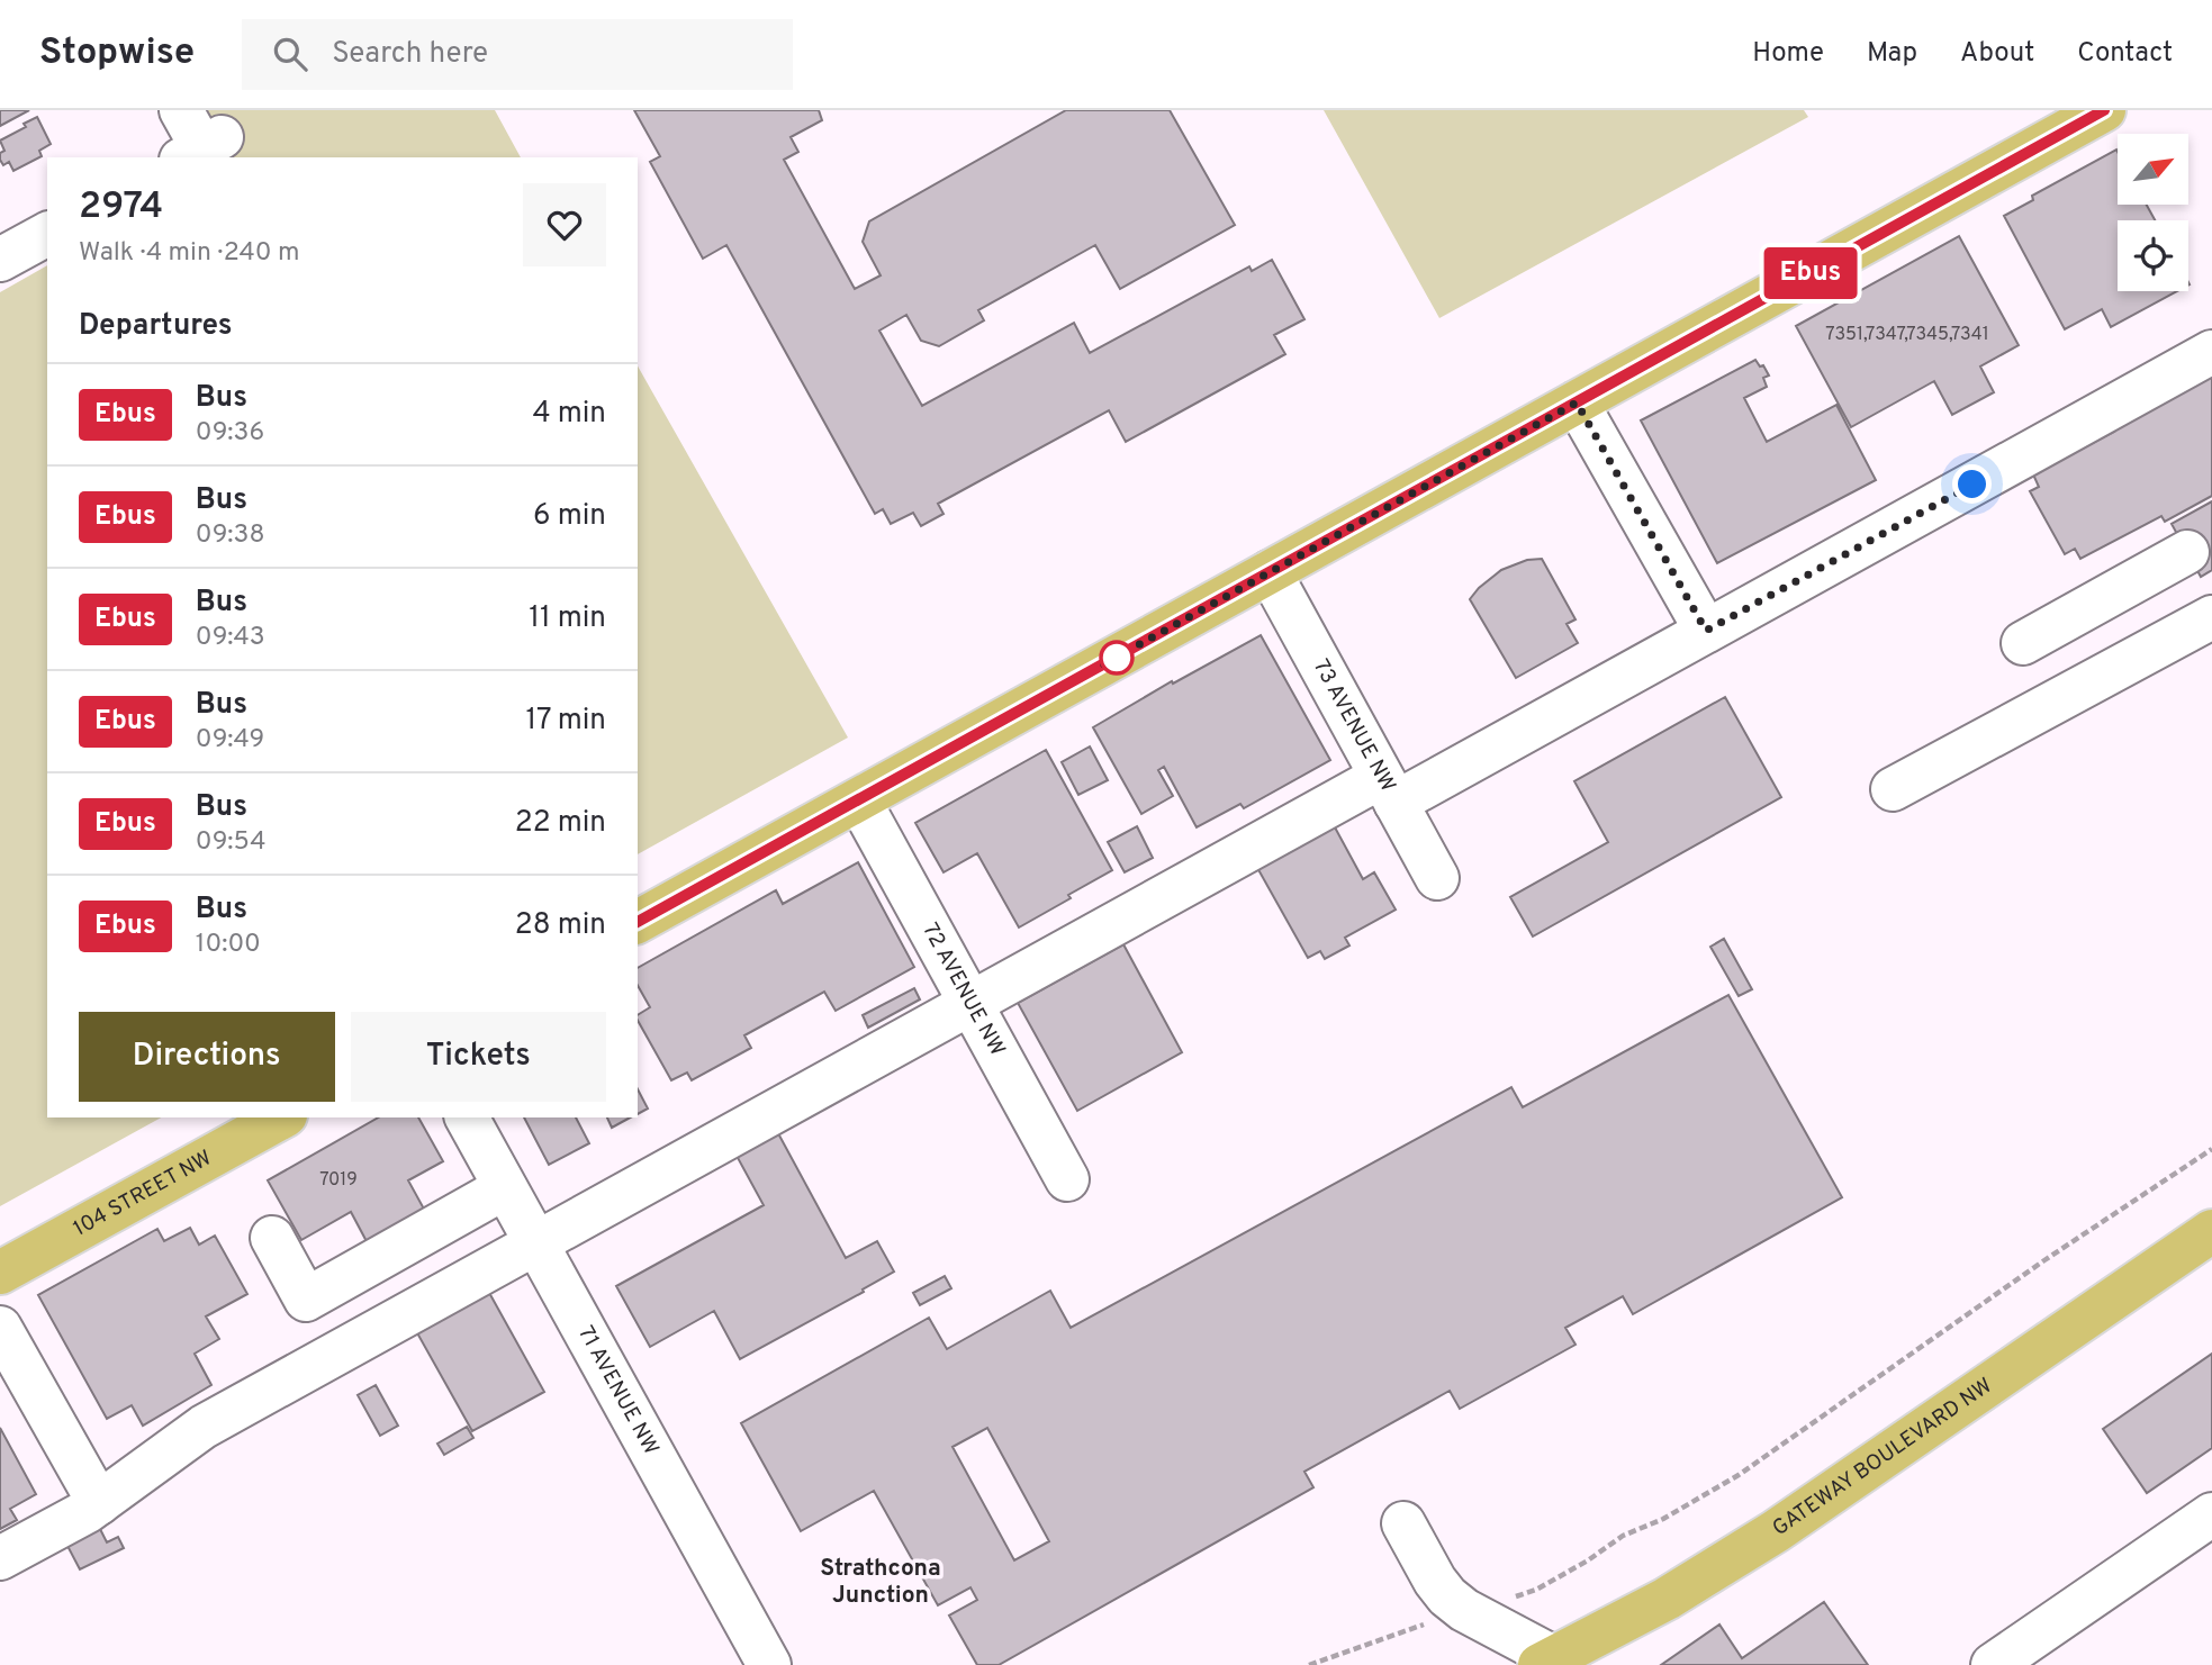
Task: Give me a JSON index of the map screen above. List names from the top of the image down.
{
  "streets": {
    "main road": ["104 STREET NW", "GATEWAY BOULEVARD NW"],
    "street": ["73 AVENUE NW", "72 AVENUE NW", "71 AVENUE NW"]
  },
  "districts": ["Strathcona Junction"],
  "lines": ["bus line Ebus"],
  "house_numbers": ["7351,7347,7345,7341", "7019"],
  "north": "top right",
  "page": {
    "header": "Stopwise",
    "search": "Search here",
    "nav": [
      "Home",
      "Map",
      "About",
      "Contact"
    ],
    "on_map": "Ebus",
    "heading": [
      ["2974", "Walk · 4 min · 240 m"],
      "Departures"
    ],
    "list": [
      {
        "mark": "Ebus",
        "name": "Bus",
        "note": "09:36",
        "value": "4 min"
      },
      {
        "mark": "Ebus",
        "name": "Bus",
        "note": "09:38",
        "value": "6 min"
      },
      {
        "mark": "Ebus",
        "name": "Bus",
        "note": "09:43",
        "value": "11 min"
      },
      {
        "mark": "Ebus",
        "name": "Bus",
        "note": "09:49",
        "value": "17 min"
      },
      {
        "mark": "Ebus",
        "name": "Bus",
        "note": "09:54",
        "value": "22 min"
      },
      {
        "mark": "Ebus",
        "name": "Bus",
        "note": "10:00",
        "value": "28 min"
      }
    ],
    "buttons": ["Directions", "Tickets"]
  }
}
